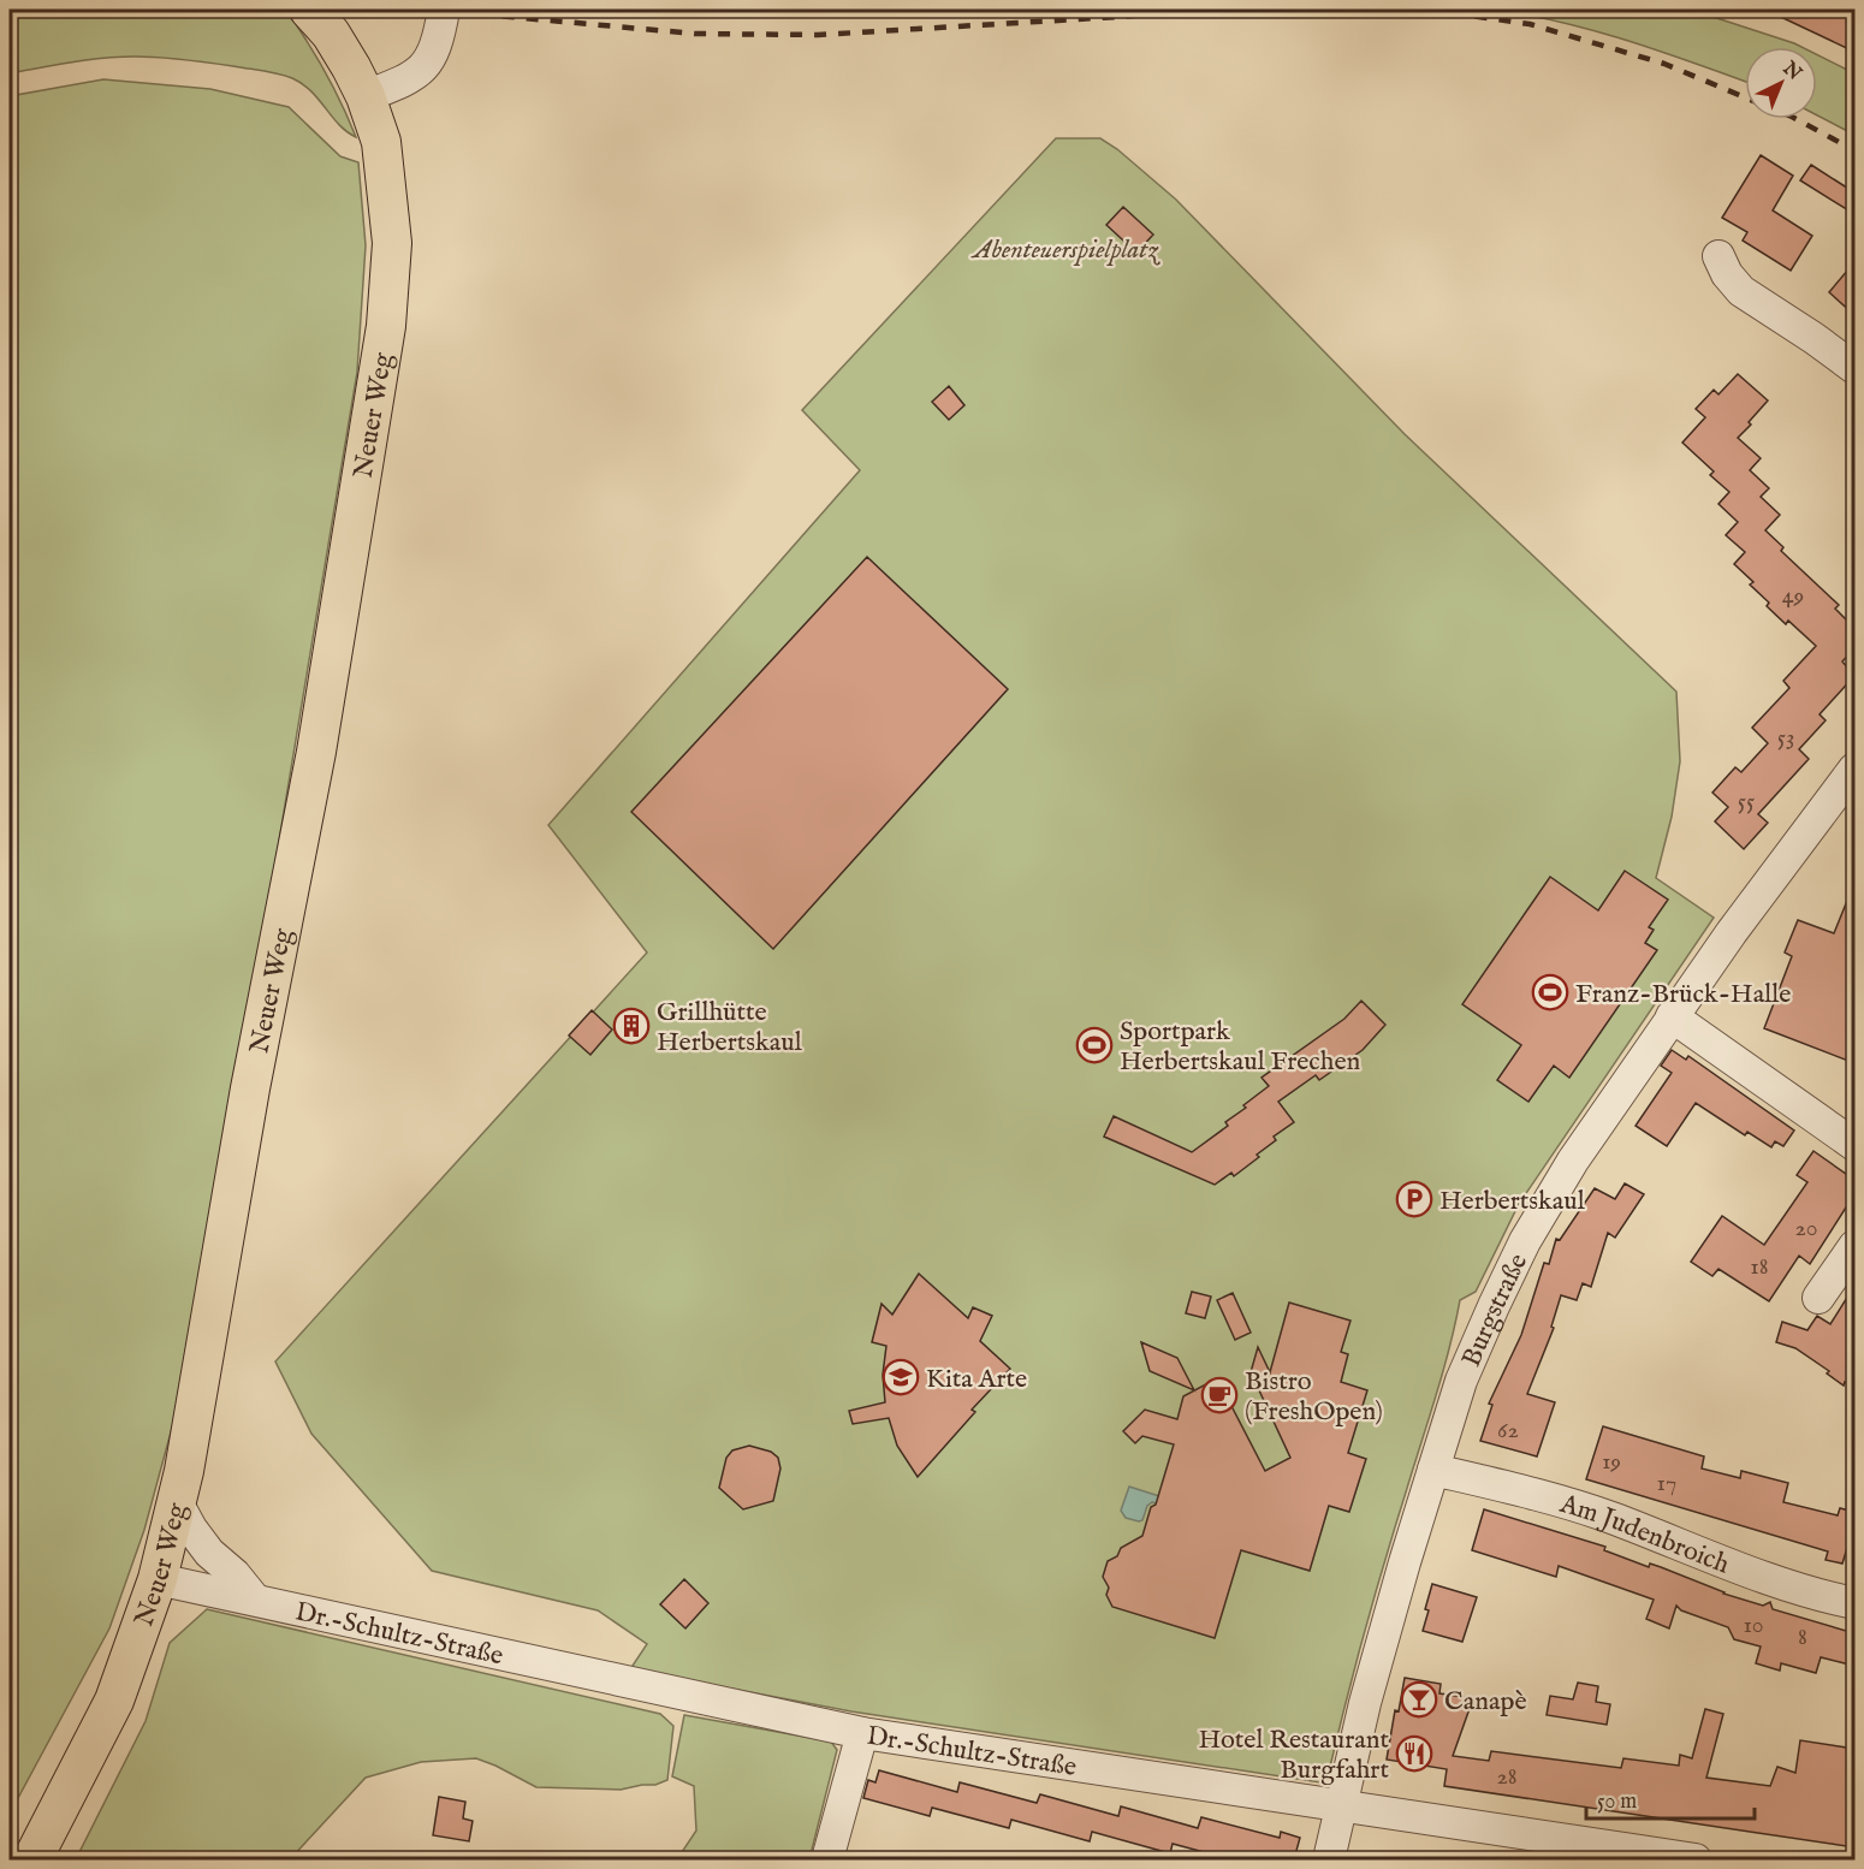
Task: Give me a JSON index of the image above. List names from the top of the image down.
{
  "streets": {
    "main road": ["Neuer Weg"],
    "street": ["Burgstraße", "Am Judenbroich", "Dr.-Schultz-Straße"]
  },
  "crossings": [
    ["Neuer Weg", "Dr.-Schultz-Straße"],
    ["Burgstraße", "Am Judenbroich"],
    ["Burgstraße", "Dr.-Schultz-Straße"]
  ],
  "parks": ["Abenteuerspielplatz"],
  "places": {
    "sports": ["Franz-Brück-Halle", "Sportpark Herbertskaul Frechen"],
    "building": ["Grillhütte Herbertskaul"],
    "parking": ["Herbertskaul"],
    "school or university": ["Kita Arte"],
    "cafe": ["Bistro (FreshOpen)"],
    "bar": ["Canapè"],
    "restaurant": ["Hotel Restaurant Burgfahrt"]
  },
  "house_numbers": [
    "49",
    "53",
    "55",
    "20",
    "18",
    "62",
    "19",
    "17",
    "10",
    "8",
    "28"
  ],
  "scale_bar": "50 m",
  "north": "top right"
}
